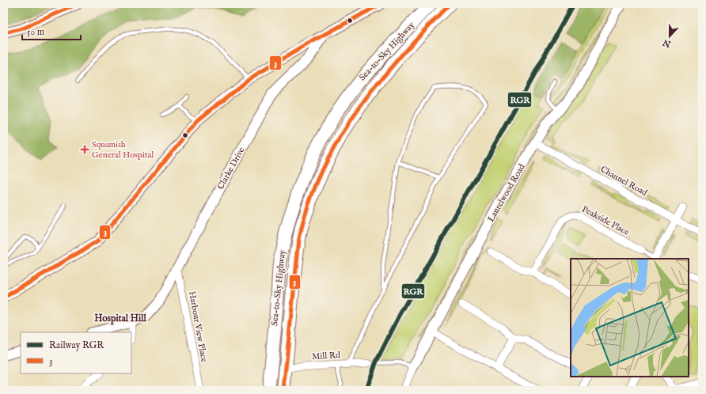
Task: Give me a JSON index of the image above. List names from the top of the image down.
{
  "streets": {
    "highway": ["Sea-to-Sky Highway"],
    "street": [
      "Clarke Drive",
      "Channel Road",
      "Laurelwood Road",
      "Peakside Place",
      "Harbour View Place",
      "Mill Rd"
    ]
  },
  "crossings": [
    ["Sea-to-Sky Highway", "Mill Rd"],
    ["Clarke Drive", "Harbour View Place"],
    ["Channel Road", "Laurelwood Road"]
  ],
  "districts": ["Hospital Hill"],
  "places": {
    "health": ["Squamish General Hospital"]
  },
  "lines": ["rail line RGR", "transit line 3"],
  "legend": ["Railway RGR", "3"],
  "scale_bar": "50 m",
  "north": "bottom"
}
